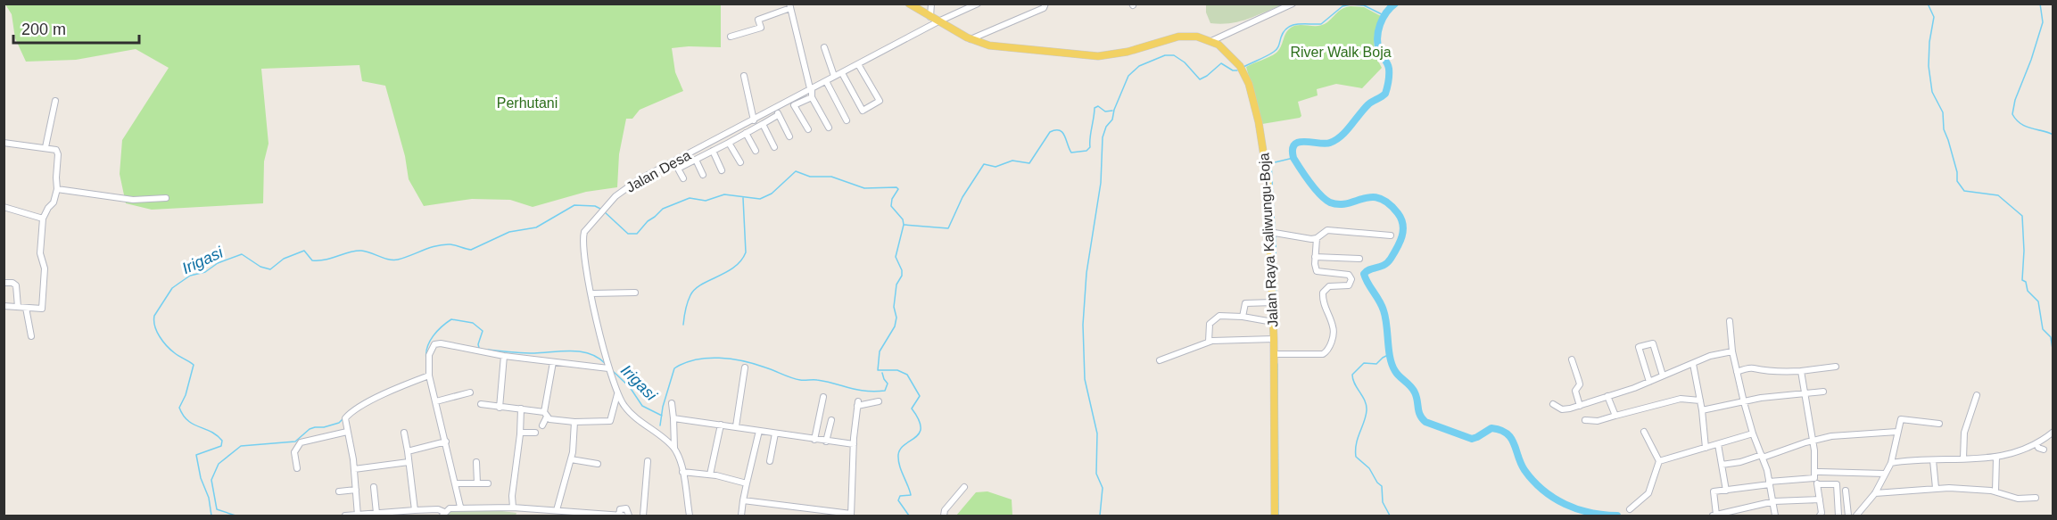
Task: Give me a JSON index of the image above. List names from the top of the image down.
{
  "streets": {
    "main road": ["Jalan Raya Kaliwungu-Boja"],
    "street": ["Jalan Desa"]
  },
  "crossings": [
    ["Jalan Desa", "Jalan Raya Kaliwungu-Boja"]
  ],
  "water": ["Irigasi"],
  "parks": ["River Walk Boja", "Perhutani"],
  "scale_bar": "200 m"
}
